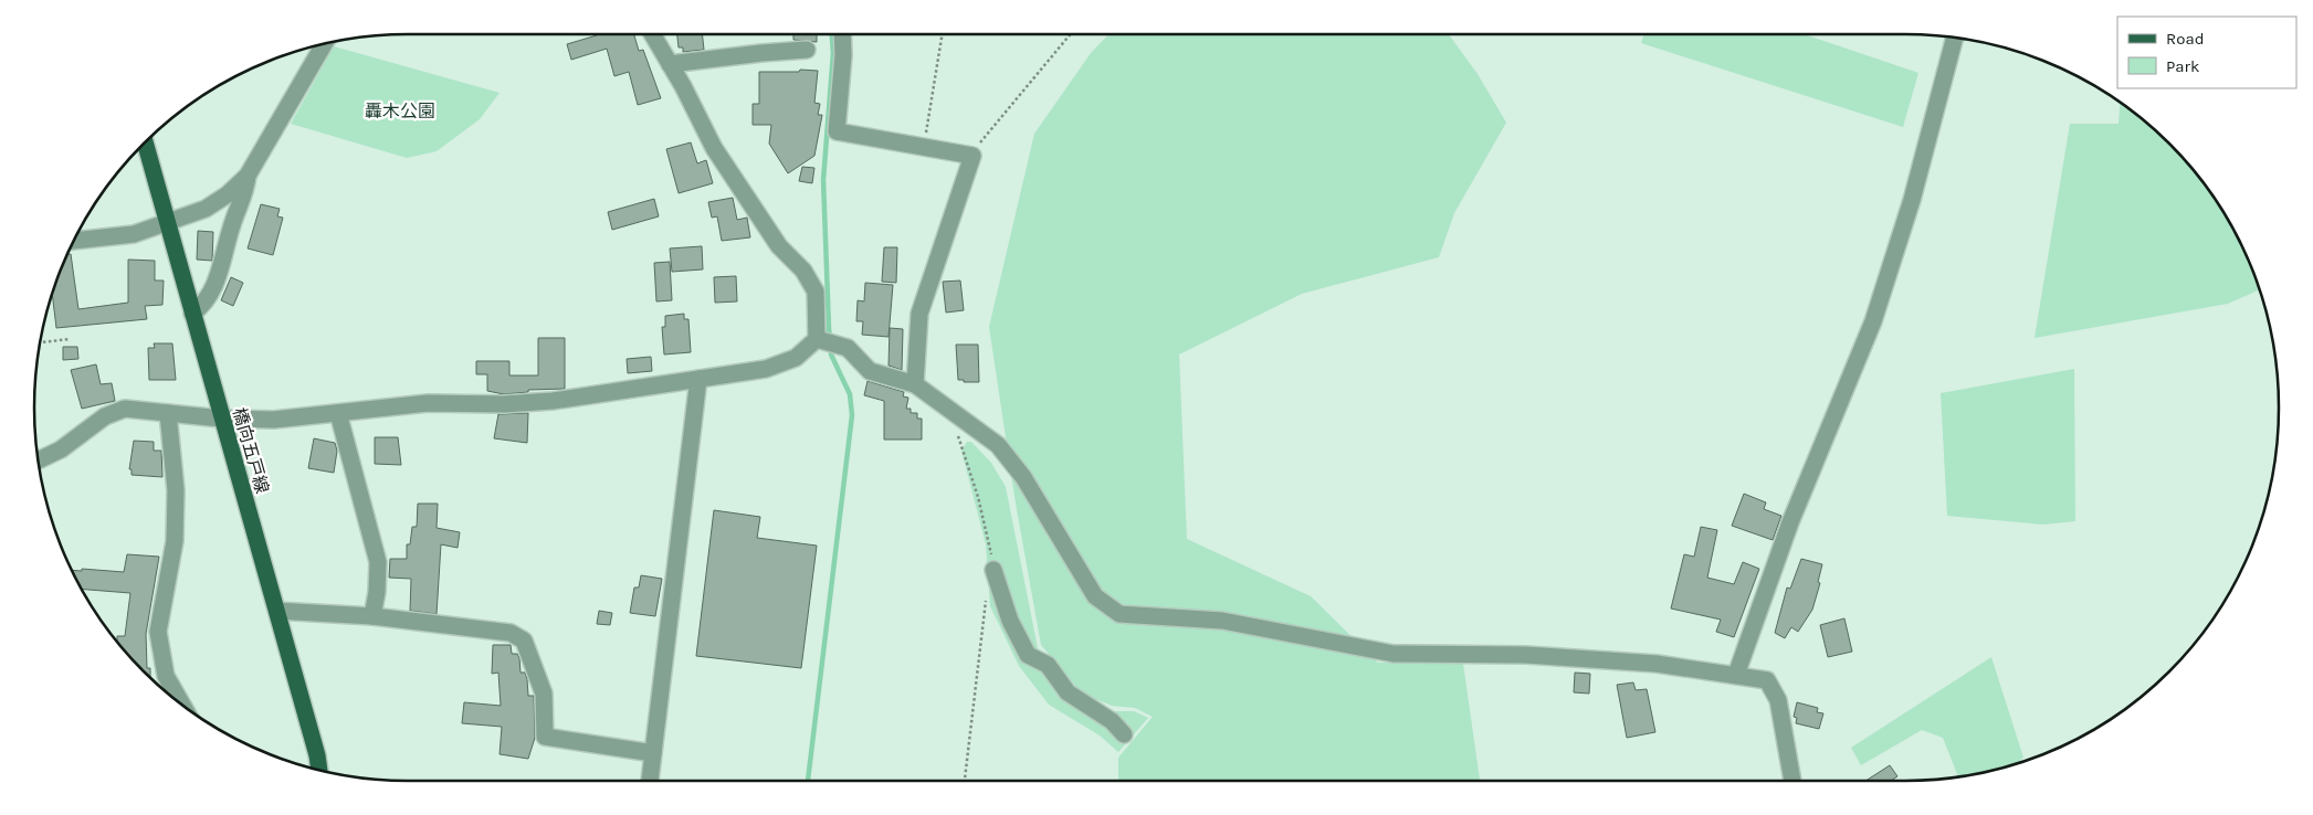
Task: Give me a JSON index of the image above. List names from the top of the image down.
{
  "streets": {
    "main road": ["橋向五戸線"]
  },
  "parks": ["轟木公園"],
  "legend": ["Road", "Park"]
}
